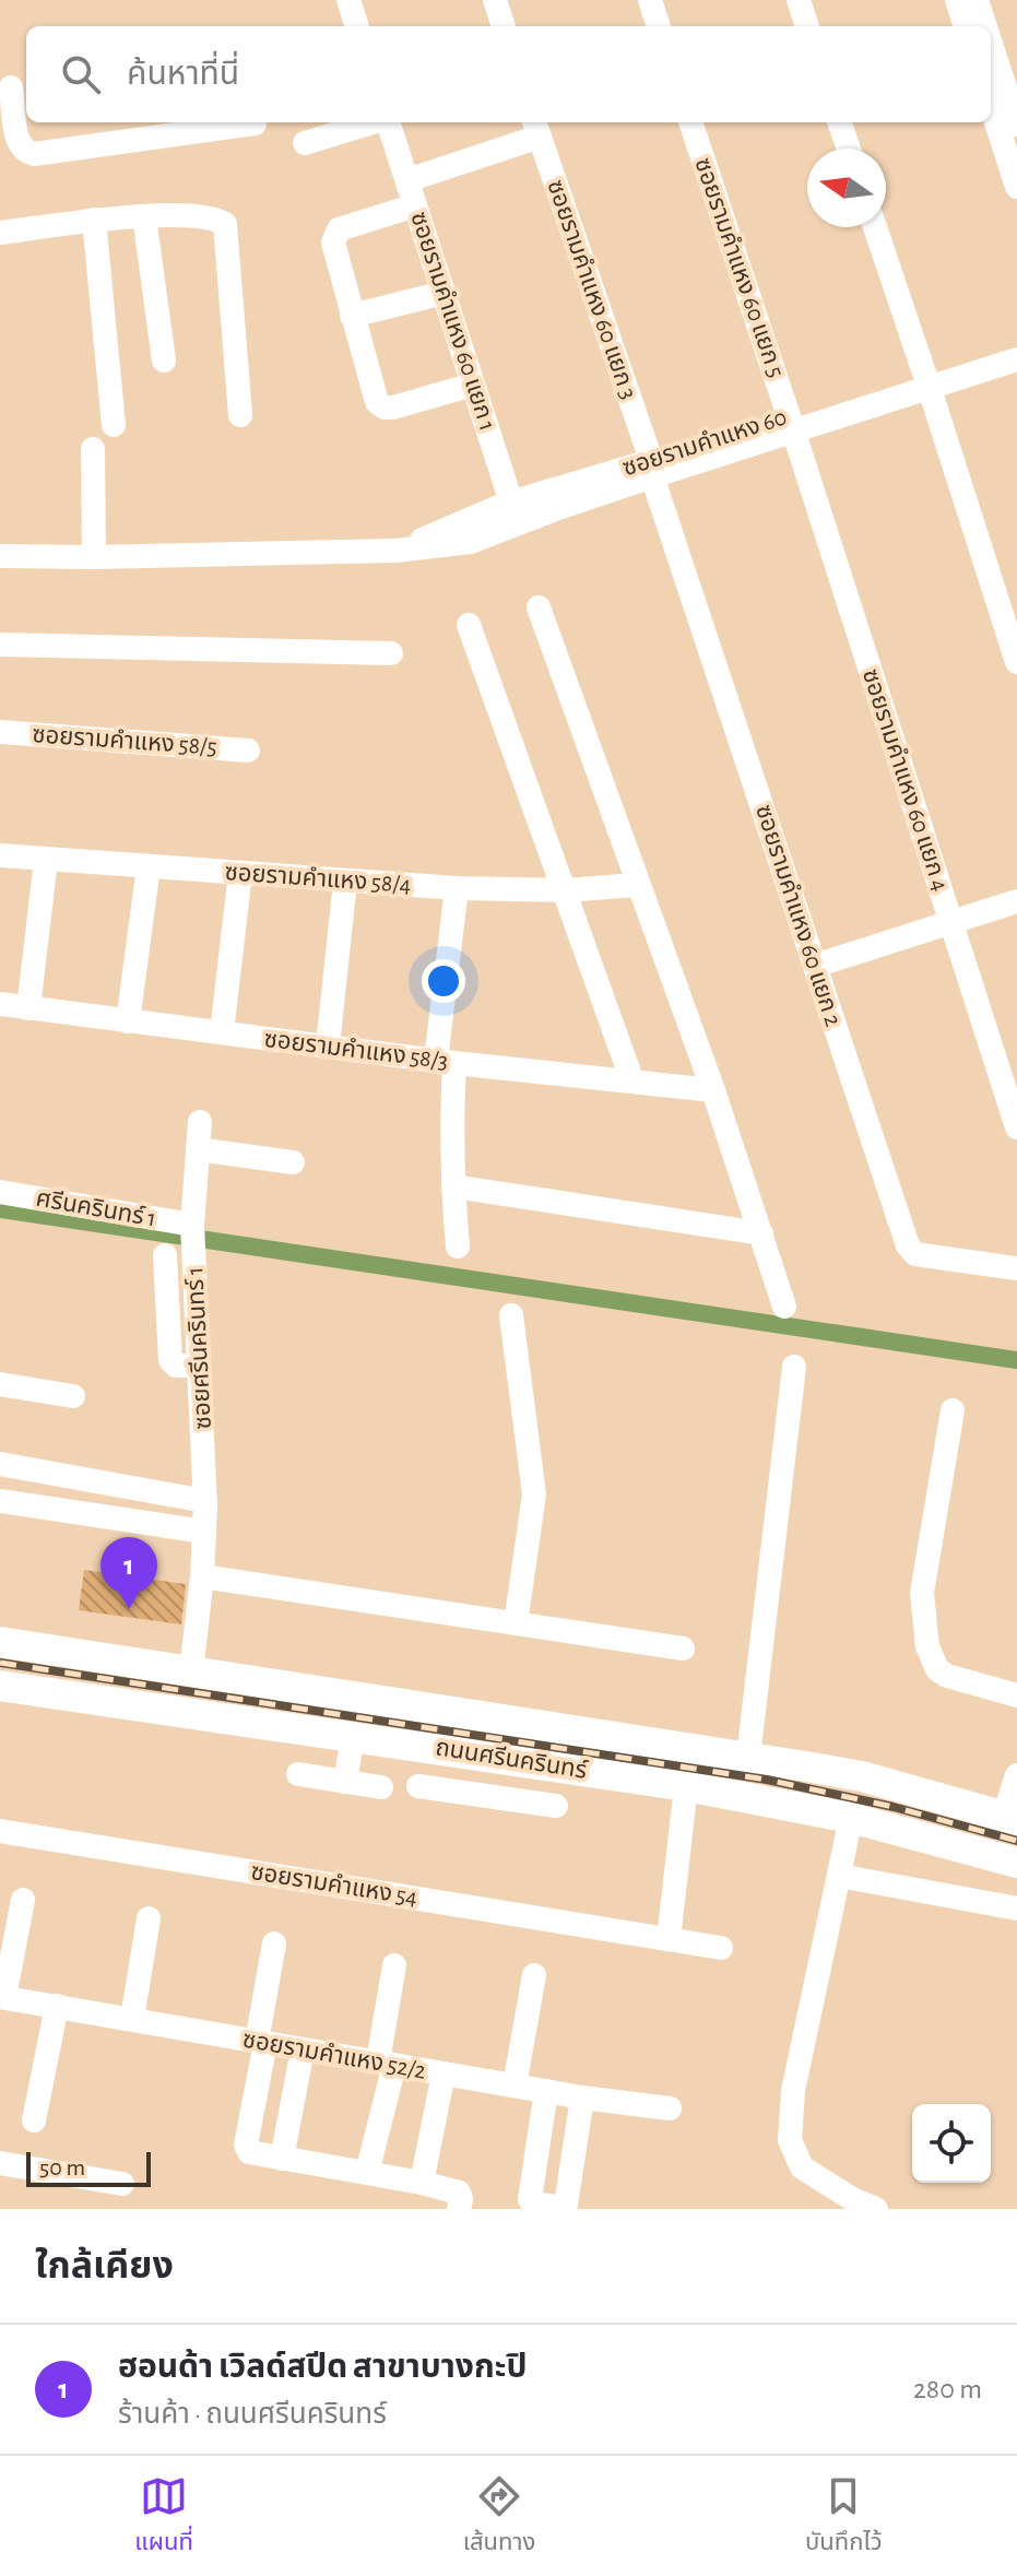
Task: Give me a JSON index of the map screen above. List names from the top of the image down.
{
  "streets": {
    "main road": ["ถนนศรีนครินทร์"],
    "street": [
      "ซอยรามคำแหง 60 แยก 5",
      "ซอยรามคำแหง 60 แยก 3",
      "ซอยรามคำแหง 60 แยก 1",
      "ซอยรามคำแหง 60",
      "ซอยรามคำแหง 58/5",
      "ซอยรามคำแหง 60 แยก 4",
      "ซอยรามคำแหง 58/4",
      "ซอยรามคำแหง 60 แยก 2",
      "ซอยรามคำแหง 58/3",
      "ศรีนครินทร์ 1",
      "ซอยศรีนครินทร์ 1",
      "ซอยรามคำแหง 54",
      "ซอยรามคำแหง 52/2"
    ]
  },
  "crossings": [
    ["ซอยรามคำแหง 60 แยก 5", "ซอยรามคำแหง 60"],
    ["ซอยรามคำแหง 60 แยก 5", "ซอยรามคำแหง 60 แยก 4"],
    ["ซอยรามคำแหง 60 แยก 3", "ซอยรามคำแหง 60"],
    ["ซอยรามคำแหง 60 แยก 3", "ซอยรามคำแหง 60 แยก 2"],
    ["ซอยรามคำแหง 60 แยก 1", "ซอยรามคำแหง 60"],
    ["ซอยรามคำแหง 60", "ซอยรามคำแหง 60 แยก 4"],
    ["ซอยรามคำแหง 60", "ซอยรามคำแหง 60 แยก 2"],
    ["ศรีนครินทร์ 1", "ซอยศรีนครินทร์ 1"],
    ["ซอยศรีนครินทร์ 1", "ถนนศรีนครินทร์"]
  ],
  "scale_bar": "50 m",
  "north": "left",
  "page": {
    "search": "ค้นหาที่นี่",
    "pins": "1",
    "scale": "50 m",
    "heading": "ใกล้เคียง",
    "list": [
      {
        "mark": "1",
        "name": "ฮอนด้า เวิลด์สปีด สาขาบางกะปิ",
        "note": "ร้านค้า · ถนนศรีนครินทร์",
        "value": "280 m"
      }
    ],
    "nav": ["แผนที่", "เส้นทาง", "บันทึกไว้"]
  }
}
